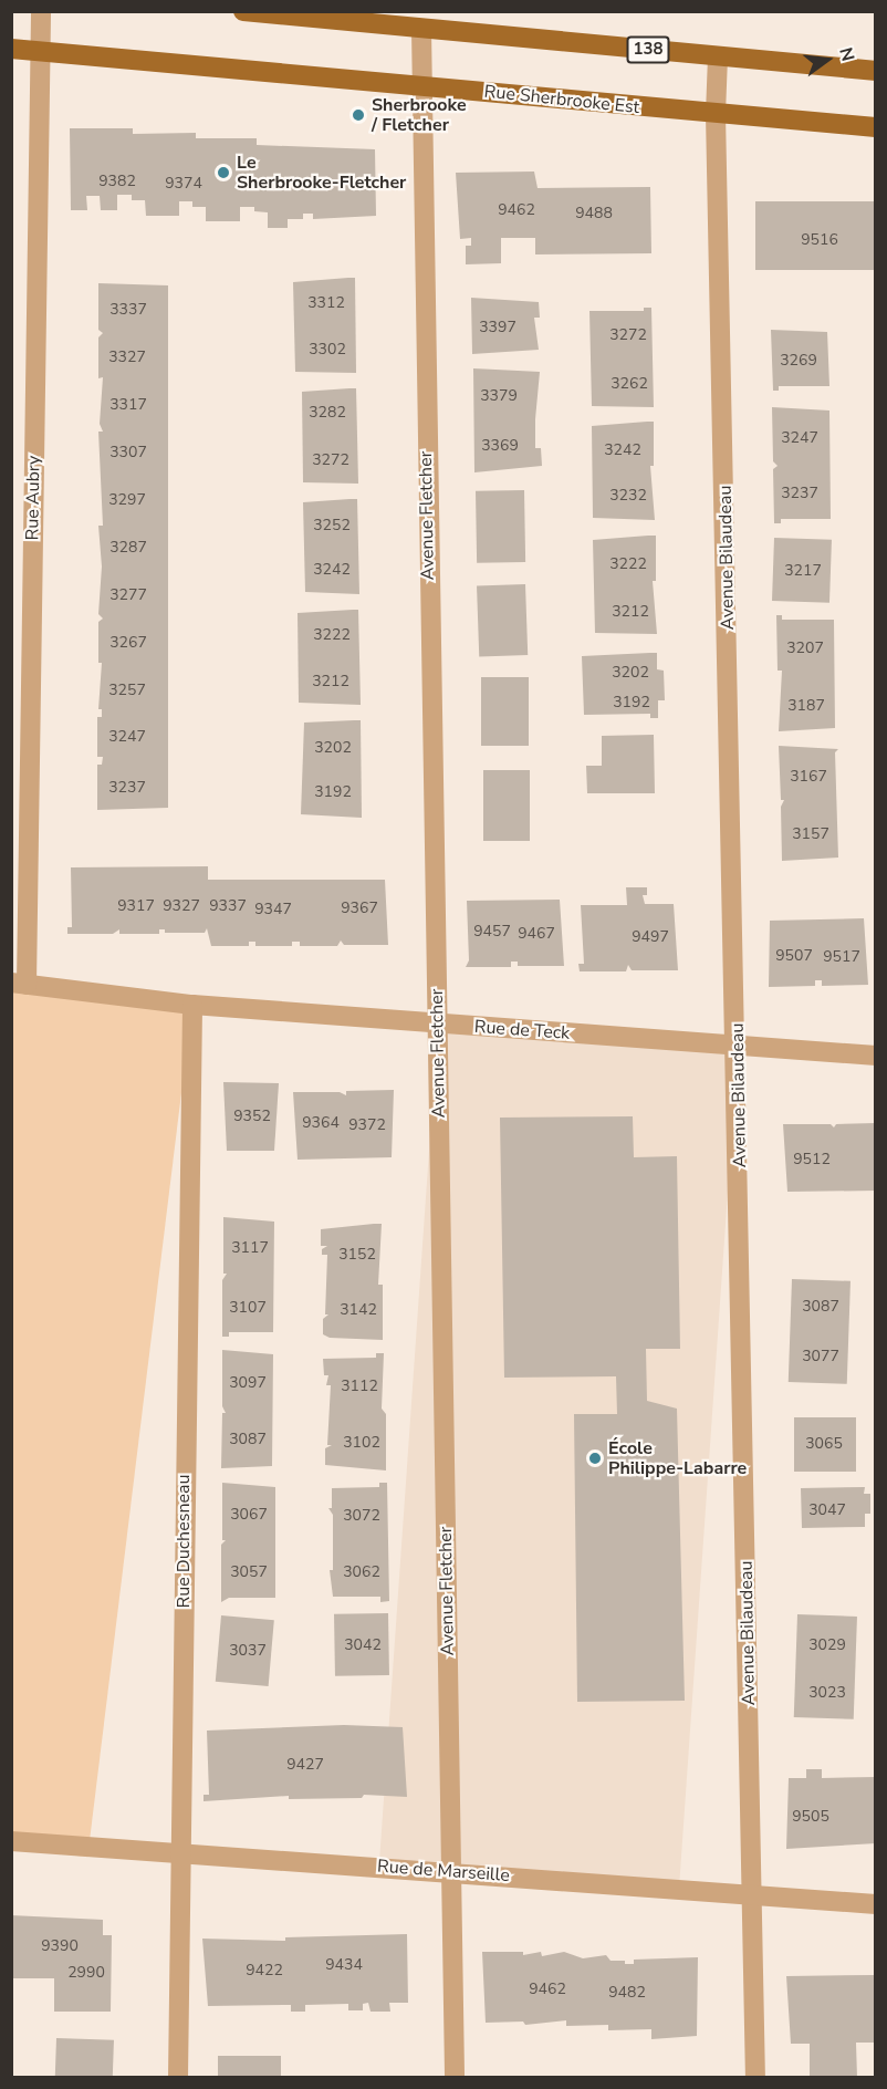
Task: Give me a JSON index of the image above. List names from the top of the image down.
{
  "streets": {
    "main road": ["138", "Rue Sherbrooke Est"],
    "street": [
      "Rue Aubry",
      "Avenue Fletcher",
      "Avenue Bilaudeau",
      "Rue de Teck",
      "Rue Duchesneau",
      "Rue de Marseille"
    ]
  },
  "crossings": [
    ["138", "Avenue Fletcher"],
    ["138", "Avenue Bilaudeau"],
    ["Rue Sherbrooke Est", "Rue Aubry"],
    ["Rue Sherbrooke Est", "Avenue Fletcher"],
    ["Rue Sherbrooke Est", "Avenue Bilaudeau"],
    ["Rue Aubry", "Rue de Teck"],
    ["Avenue Fletcher", "Rue de Teck"],
    ["Avenue Fletcher", "Rue de Marseille"],
    ["Avenue Bilaudeau", "Rue de Teck"],
    ["Avenue Bilaudeau", "Rue de Marseille"],
    ["Rue de Teck", "Rue Duchesneau"],
    ["Rue Duchesneau", "Rue de Marseille"]
  ],
  "places": ["Sherbrooke / Fletcher", "Le Sherbrooke-Fletcher", "École Philippe-Labarre"],
  "house_numbers": [
    "9382",
    "9374",
    "9462",
    "9488",
    "9516",
    "3312",
    "3337",
    "3397",
    "3272",
    "3302",
    "3327",
    "3269",
    "3262",
    "3379",
    "3317",
    "3282",
    "3247",
    "3369",
    "3242",
    "3307",
    "3272",
    "3237",
    "3232",
    "3297",
    "3252",
    "3287",
    "3222",
    "3242",
    "3217",
    "3277",
    "3212",
    "3222",
    "3267",
    "3207",
    "3202",
    "3212",
    "3257",
    "3192",
    "3187",
    "3247",
    "3202",
    "3167",
    "3237",
    "3192",
    "3157",
    "9317",
    "9327",
    "9337",
    "9367",
    "9347",
    "9457",
    "9467",
    "9497",
    "9507",
    "9517",
    "9352",
    "9364",
    "9372",
    "9512",
    "3117",
    "3152",
    "3087",
    "3107",
    "3142",
    "3077",
    "3097",
    "3112",
    "3087",
    "3102",
    "3065",
    "3047",
    "3067",
    "3072",
    "3057",
    "3062",
    "3042",
    "3029",
    "3037",
    "3023",
    "9427",
    "9505",
    "9390",
    "9434",
    "9422",
    "2990",
    "9462",
    "9482"
  ],
  "north": "right"
}
